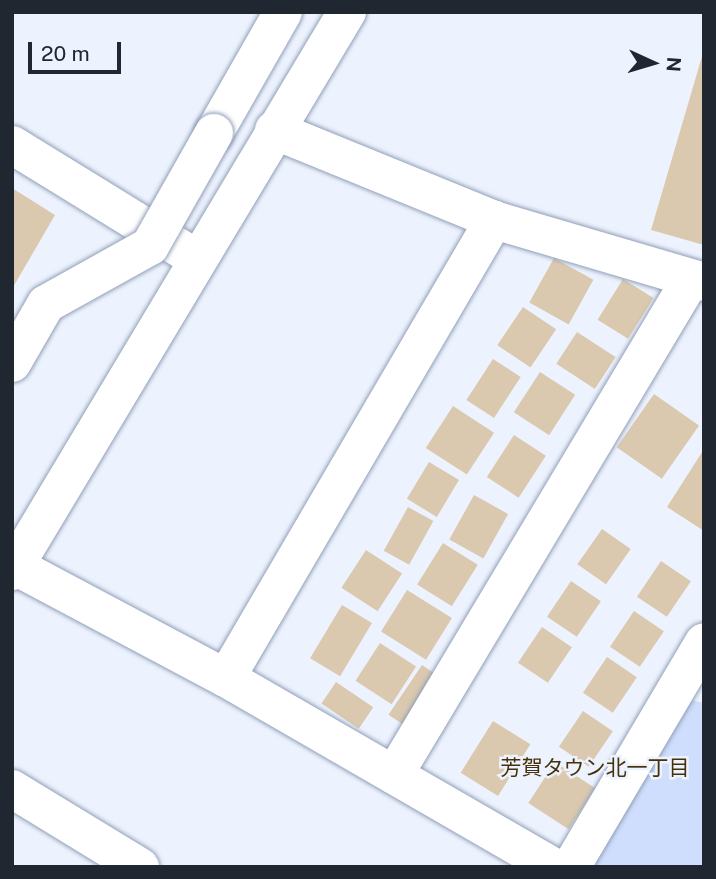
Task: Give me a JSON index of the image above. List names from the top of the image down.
{
  "districts": ["芳賀タウン北一丁目"],
  "scale_bar": "20 m",
  "north": "right"
}
